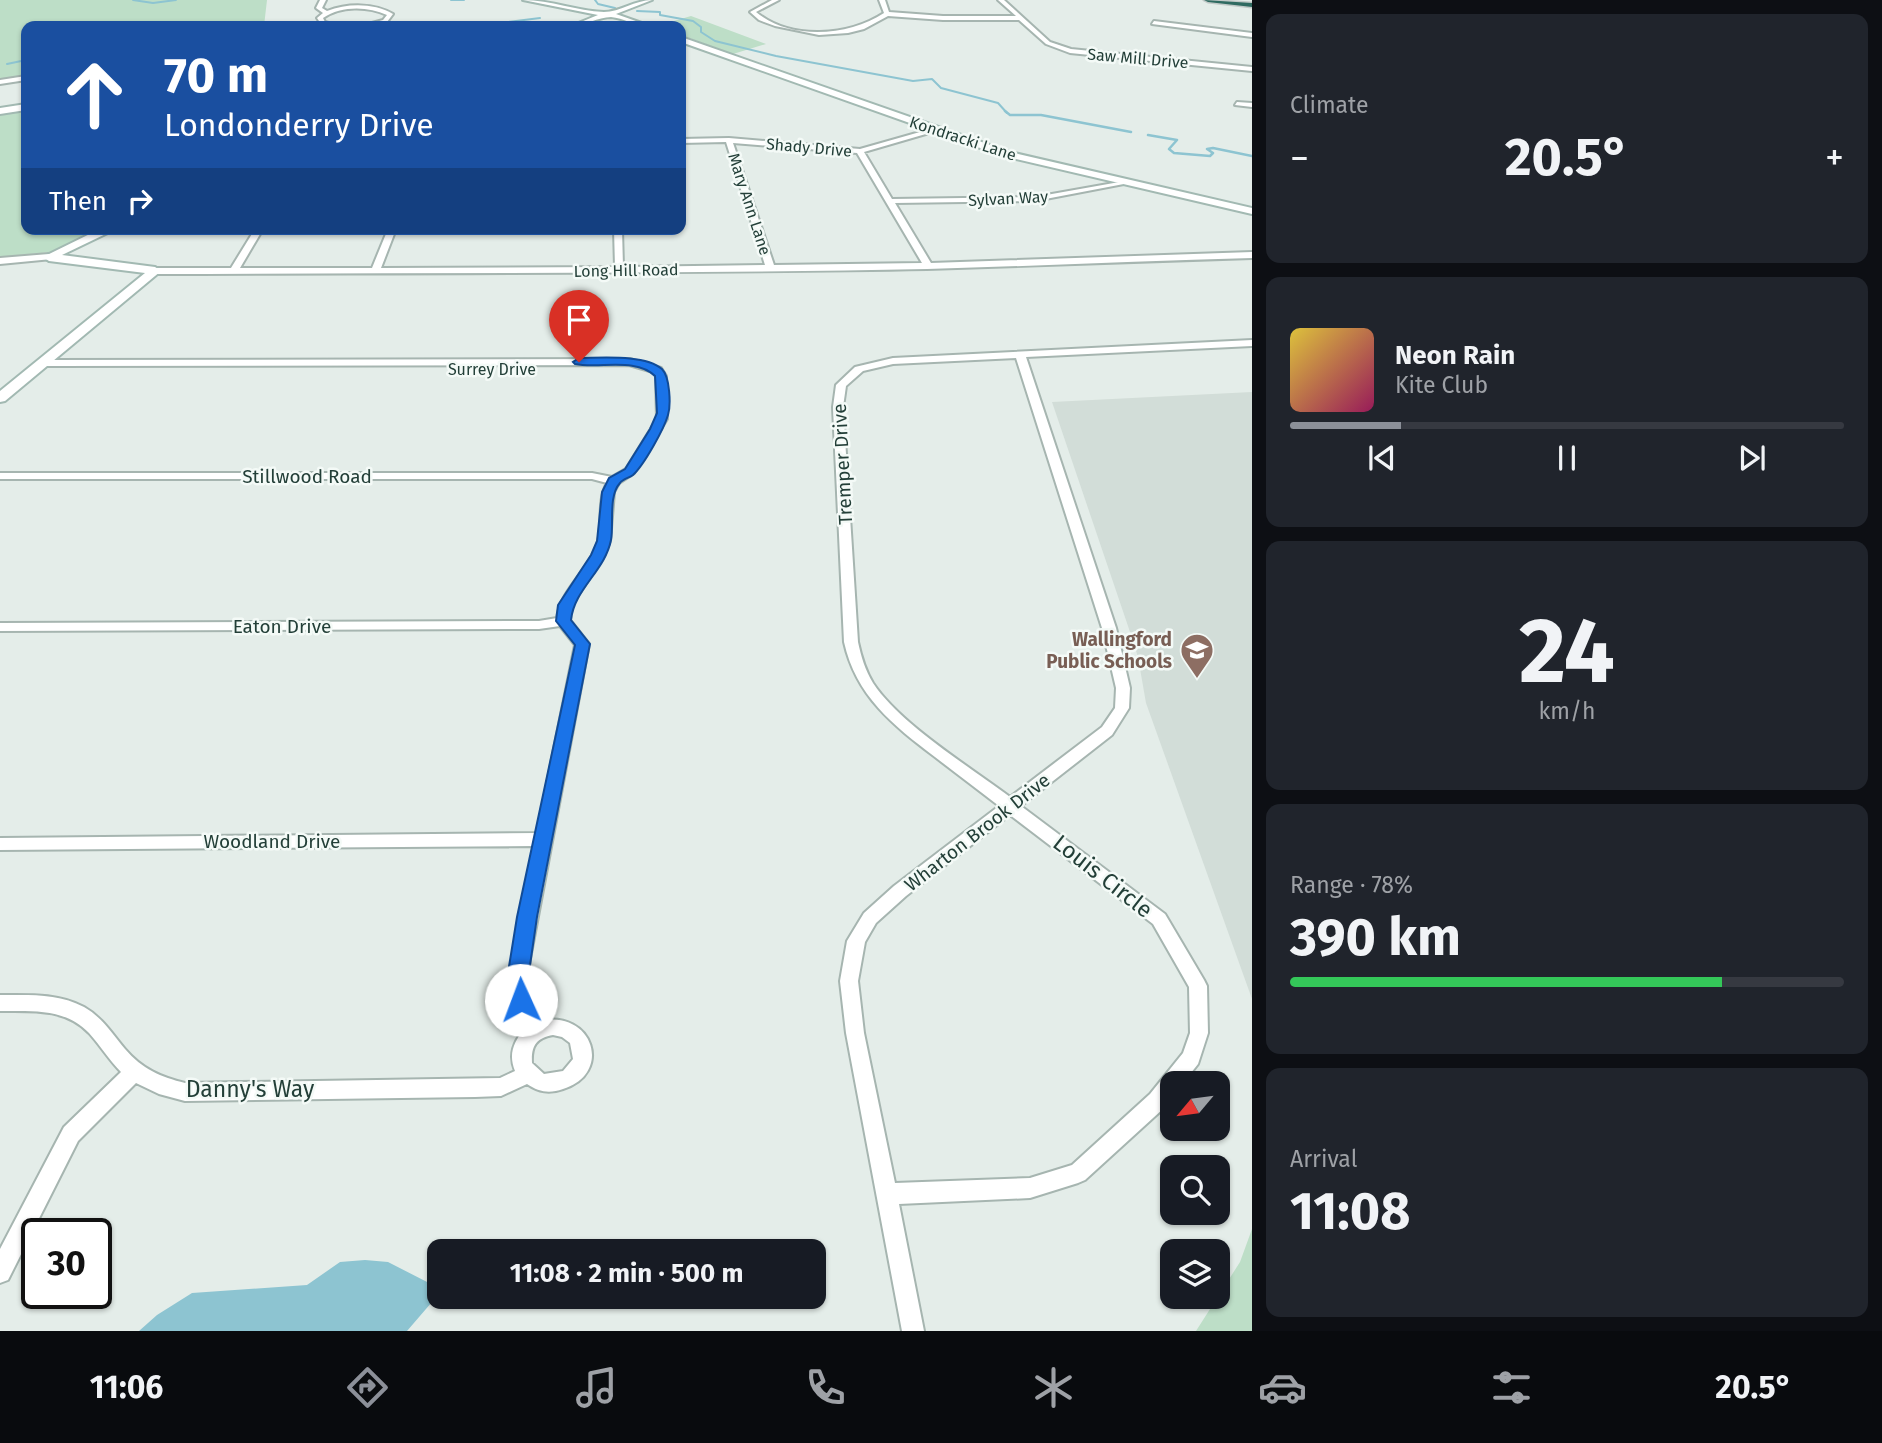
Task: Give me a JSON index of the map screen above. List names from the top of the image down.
{
  "streets": {
    "main road": ["Kondracki Lane", "Long Hill Road"],
    "street": [
      "Saw Mill Drive",
      "Shady Drive",
      "Sylvan Way",
      "Mary Ann Lane",
      "Surrey Drive",
      "Tremper Drive",
      "Stillwood Road",
      "Eaton Drive",
      "Wharton Brook Drive",
      "Woodland Drive",
      "Louis Circle",
      "Danny's Way"
    ]
  },
  "crossings": [
    ["Kondracki Lane", "Shady Drive"],
    ["Kondracki Lane", "Sylvan Way"],
    ["Shady Drive", "Mary Ann Lane"],
    ["Mary Ann Lane", "Long Hill Road"],
    ["Surrey Drive", "Stillwood Road"],
    ["Tremper Drive", "Wharton Brook Drive"],
    ["Tremper Drive", "Louis Circle"],
    ["Wharton Brook Drive", "Louis Circle"]
  ],
  "places": {
    "school or university": ["Wallingford Public Schools"]
  },
  "north": "bottom left",
  "page": {
    "tile": [
      "Climate",
      ["24", "km/h"],
      ["Range · 78%", "390 km"],
      ["Arrival", "11:08"]
    ],
    "turn": ["70 m", "Londonderry Drive"],
    "heat": ["−", "20.5°", "+"],
    "then": "Then",
    "song": ["Neon Rain", "Kite Club"],
    "limit": "30",
    "trip": "11:08 · 2 min · 500 m",
    "tabs": ["11:06", "20.5°"]
  }
}
